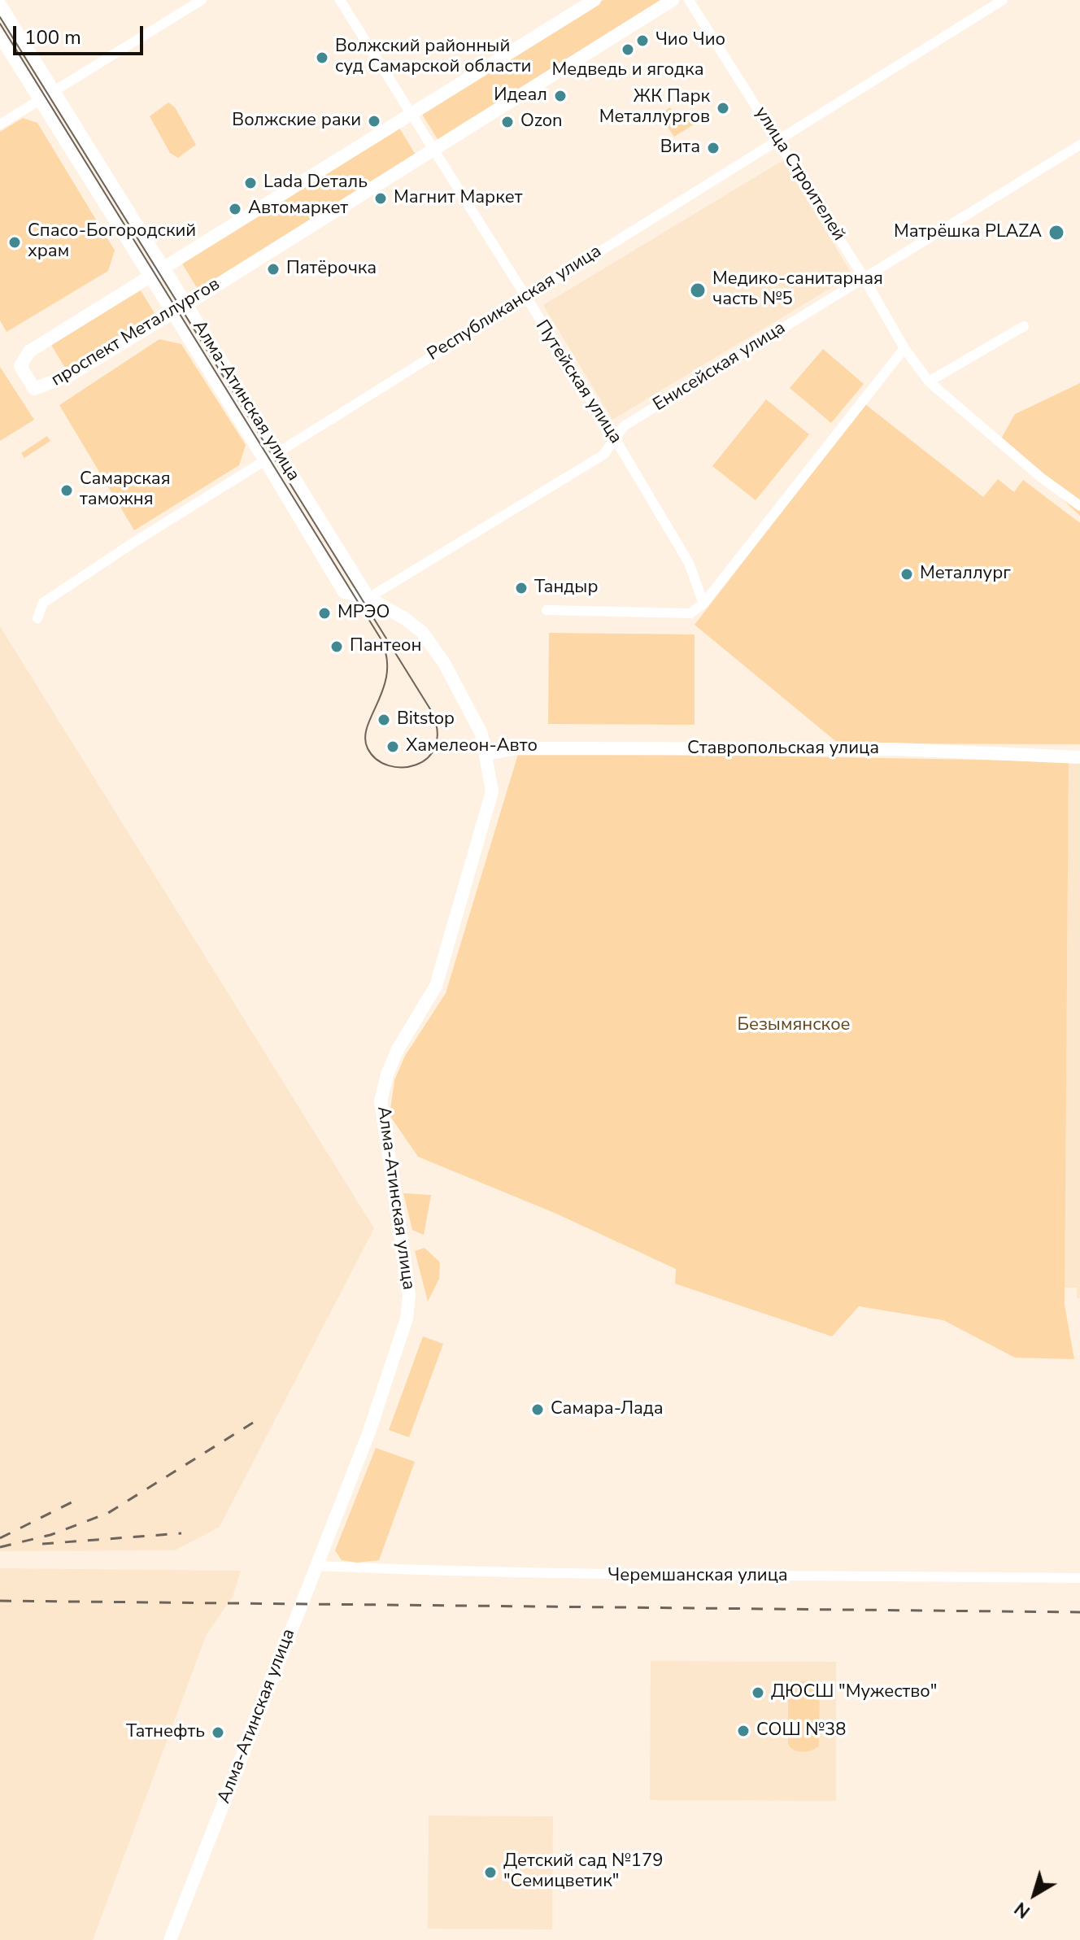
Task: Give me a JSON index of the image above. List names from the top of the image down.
{
  "streets": {
    "street": [
      "улица Строителей",
      "Республиканская улица",
      "проспект Металлургов",
      "Енисейская улица",
      "Путейская улица",
      "Алма-Атинская улица",
      "Ставропольская улица",
      "Черемшанская улица"
    ]
  },
  "crossings": [
    ["улица Строителей", "Республиканская улица"],
    ["улица Строителей", "Енисейская улица"],
    ["Республиканская улица", "Путейская улица"],
    ["Республиканская улица", "Алма-Атинская улица"],
    ["проспект Металлургов", "Путейская улица"],
    ["проспект Металлургов", "Алма-Атинская улица"],
    ["Енисейская улица", "Путейская улица"],
    ["Енисейская улица", "Алма-Атинская улица"],
    ["Алма-Атинская улица", "Ставропольская улица"],
    ["Алма-Атинская улица", "Черемшанская улица"]
  ],
  "parks": ["Безымянское"],
  "places": [
    "Чио Чио",
    "Медведь и ягодка",
    "Волжский районный суд Самарской области",
    "Идеал",
    "ЖК Парк Металлургов",
    "Волжские раки",
    "Ozon",
    "Вита",
    "Lada Dеталь",
    "Магнит Маркет",
    "Автомаркет",
    "Матрёшка PLAZA",
    "Спасо-Богородский храм",
    "Пятёрочка",
    "Медико-санитарная часть №5",
    "Самарская таможня",
    "Металлург",
    "Тандыр",
    "МРЭО",
    "Пантеон",
    "Bitstop",
    "Хамелеон-Авто",
    "Самара-Лада",
    "ДЮСШ \"Мужество\"",
    "СОШ №38",
    "Татнефть",
    "Детский сад №179 \"Семицветик\""
  ],
  "scale_bar": "100 m",
  "north": "bottom left"
}
